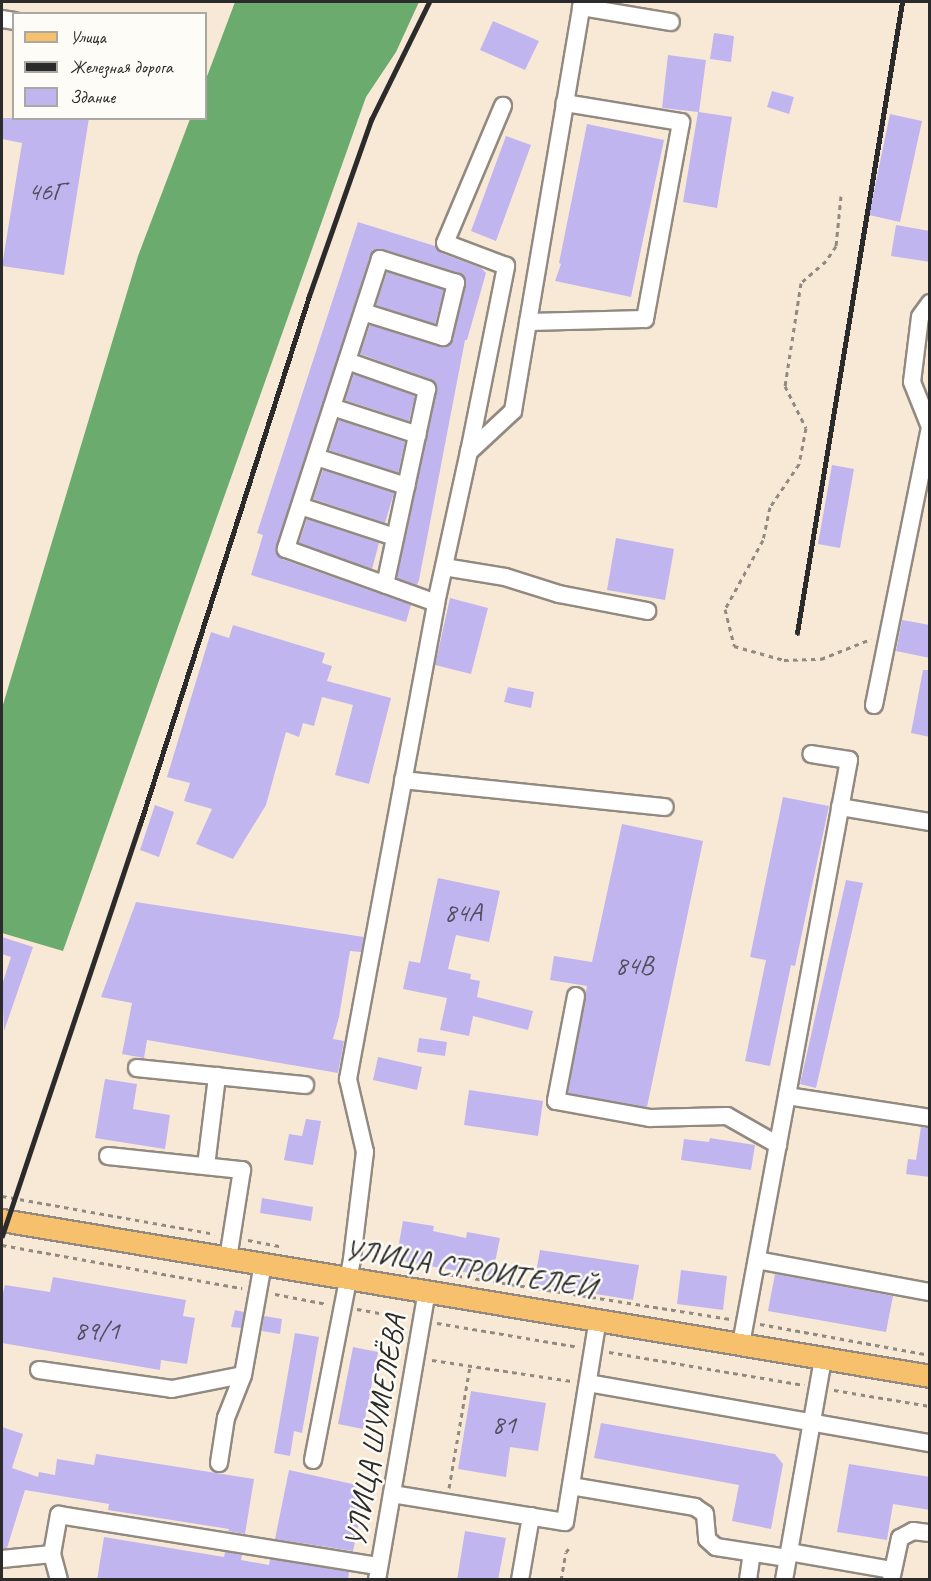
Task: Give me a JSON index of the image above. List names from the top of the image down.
{
  "streets": {
    "main road": ["УЛИЦА СТРОИТЕЛЕЙ"],
    "street": ["УЛИЦА ШУМЕЛЁВА"]
  },
  "crossings": [
    ["УЛИЦА СТРОИТЕЛЕЙ", "УЛИЦА ШУМЕЛЁВА"]
  ],
  "house_numbers": [
    "46Г",
    "84А",
    "84В",
    "89/1",
    "81"
  ],
  "legend": ["Улица", "Железная дорога", "Здание"]
}
